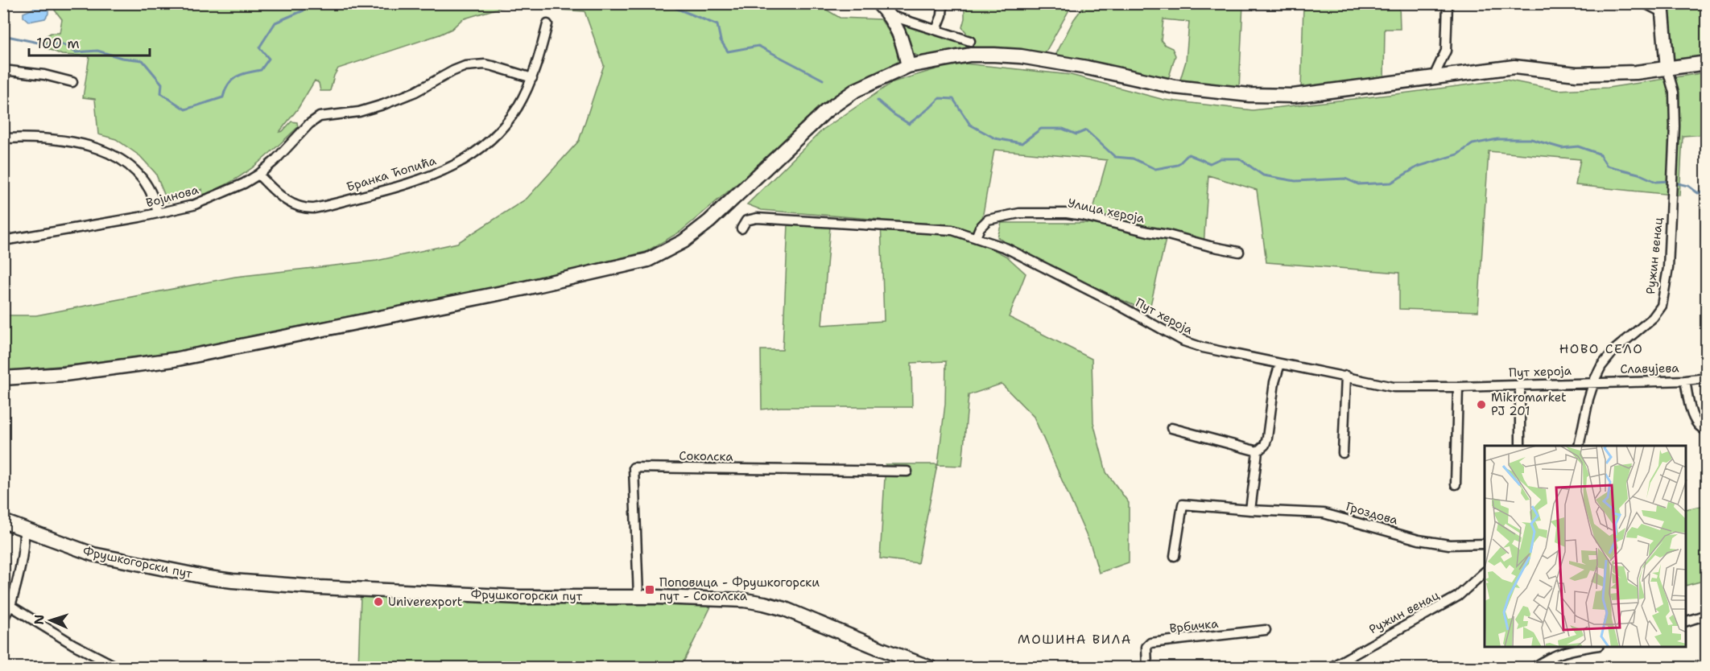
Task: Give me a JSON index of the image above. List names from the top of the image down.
{
  "streets": {
    "main road": ["Фрушкогорски пут"],
    "street": [
      "Бранка Ћопића",
      "Војинова",
      "Улица хероја",
      "Ружин венац",
      "Пут хероја",
      "Славујева",
      "Соколска",
      "Гроздова",
      "Врбичка"
    ]
  },
  "crossings": [
    ["Бранка Ћопића", "Војинова"],
    ["Улица хероја", "Пут хероја"],
    ["Ружин венац", "Пут хероја"],
    ["Ружин венац", "Славујева"],
    ["Пут хероја", "Славујева"],
    ["Соколска", "Фрушкогорски пут"]
  ],
  "districts": ["НОВО СЕЛО", "МОШИНА ВИЛА"],
  "places": {
    "other": ["Mikromarket PJ 201", "Univerexport"],
    "transit": ["Поповица - Фрушкогорски пут - Соколска"]
  },
  "scale_bar": "100 m",
  "north": "left"
}
